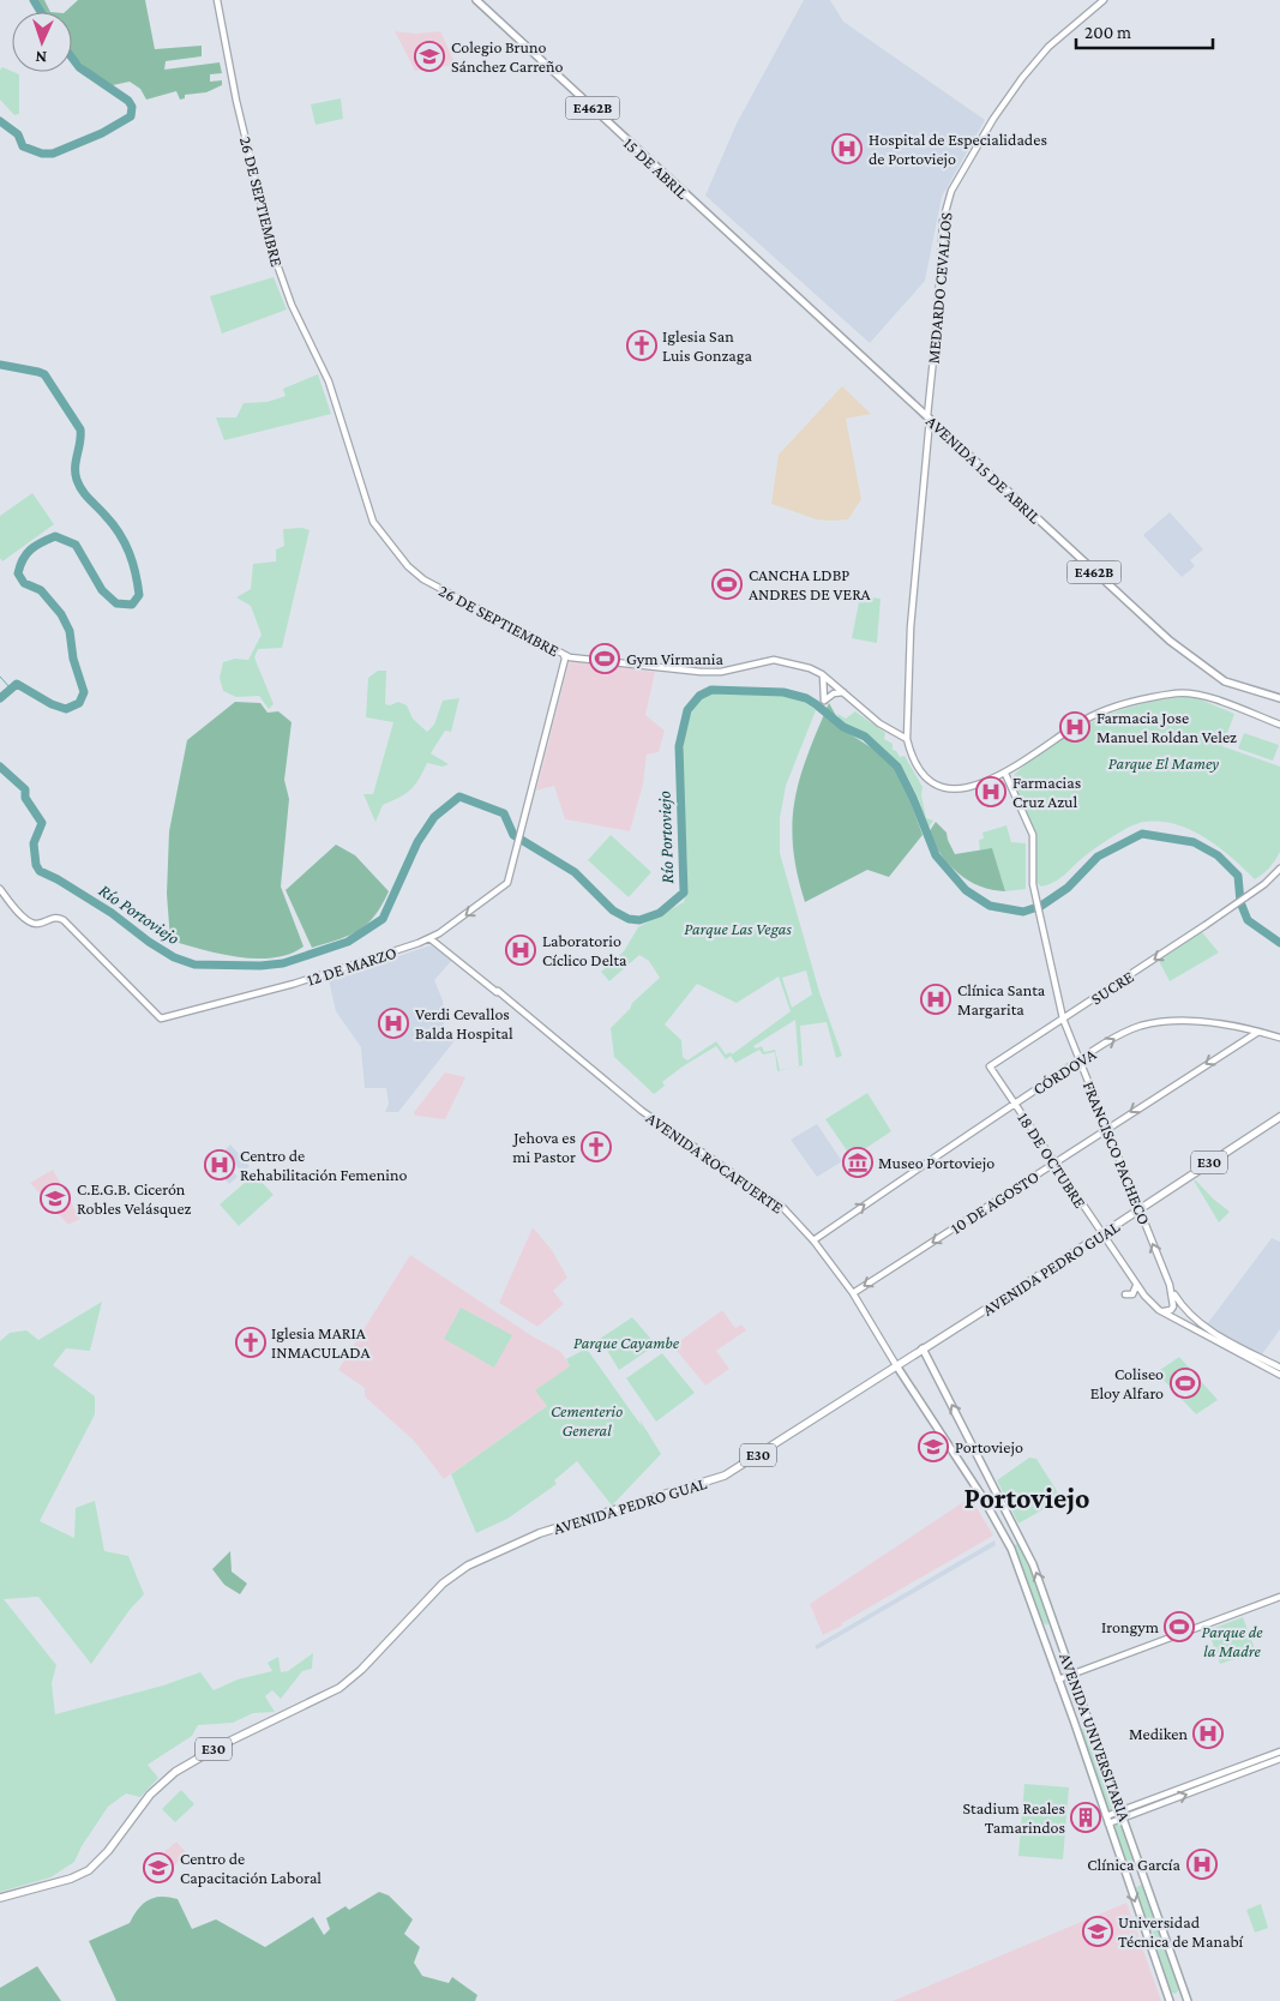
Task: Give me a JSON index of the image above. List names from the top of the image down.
{
  "streets": {
    "highway": ["E30", "AVENIDA PEDRO GUAL"],
    "main road": [
      "E462B",
      "15 DE ABRIL",
      "AVENIDA 15 DE ABRIL",
      "AVENIDA ROCAFUERTE",
      "AVENIDA UNIVERSITARIA"
    ],
    "street": [
      "26 DE SEPTIEMBRE",
      "MEDARDO CEVALLOS",
      "12 DE MARZO",
      "SUCRE",
      "CÓRDOVA",
      "FRANCISCO PACHECO",
      "18 DE OCTUBRE",
      "10 DE AGOSTO"
    ]
  },
  "crossings": [
    ["15 DE ABRIL", "AVENIDA 15 DE ABRIL"],
    ["26 DE SEPTIEMBRE", "MEDARDO CEVALLOS"],
    ["26 DE SEPTIEMBRE", "12 DE MARZO"],
    ["MEDARDO CEVALLOS", "AVENIDA 15 DE ABRIL"],
    ["12 DE MARZO", "AVENIDA ROCAFUERTE"],
    ["SUCRE", "FRANCISCO PACHECO"],
    ["SUCRE", "18 DE OCTUBRE"],
    ["CÓRDOVA", "FRANCISCO PACHECO"],
    ["CÓRDOVA", "18 DE OCTUBRE"],
    ["CÓRDOVA", "AVENIDA ROCAFUERTE"],
    ["CÓRDOVA", "10 DE AGOSTO"],
    ["FRANCISCO PACHECO", "18 DE OCTUBRE"],
    ["FRANCISCO PACHECO", "10 DE AGOSTO"],
    ["FRANCISCO PACHECO", "AVENIDA PEDRO GUAL"],
    ["18 DE OCTUBRE", "10 DE AGOSTO"],
    ["18 DE OCTUBRE", "AVENIDA PEDRO GUAL"],
    ["AVENIDA ROCAFUERTE", "10 DE AGOSTO"],
    ["AVENIDA ROCAFUERTE", "AVENIDA PEDRO GUAL"],
    ["AVENIDA ROCAFUERTE", "AVENIDA UNIVERSITARIA"],
    ["AVENIDA PEDRO GUAL", "AVENIDA UNIVERSITARIA"]
  ],
  "one_way": [
    "12 DE MARZO",
    "SUCRE",
    "CÓRDOVA",
    "10 DE AGOSTO"
  ],
  "districts": ["Portoviejo"],
  "water": ["Río Portoviejo"],
  "parks": [
    "Parque El Mamey",
    "Parque Las Vegas",
    "Parque Cayambe",
    "Cementerio General",
    "Parque de la Madre"
  ],
  "places": {
    "school or university": [
      "Colegio Bruno Sánchez Carreño",
      "C.E.G.B. Cicerón Robles Velásquez",
      "Portoviejo",
      "Centro de Capacitación Laboral",
      "Universidad Técnica de Manabí"
    ],
    "hospital": [
      "Hospital de Especialidades de Portoviejo",
      "Farmacia Jose Manuel Roldan Velez",
      "Farmacias Cruz Azul",
      "Laboratorio Cíclico Delta",
      "Clínica Santa Margarita",
      "Verdi Cevallos Balda Hospital",
      "Centro de Rehabilitación Femenino",
      "Mediken",
      "Clínica García"
    ],
    "church": ["Iglesia San Luis Gonzaga", "Jehova es mi Pastor", "Iglesia MARIA INMACULADA"],
    "sports": [
      "CANCHA LDBP ANDRES DE VERA",
      "Gym Virmania",
      "Coliseo Eloy Alfaro",
      "Irongym"
    ],
    "museum": ["Museo Portoviejo"],
    "building": ["Stadium Reales Tamarindos"]
  },
  "scale_bar": "200 m",
  "north": "bottom"
}
